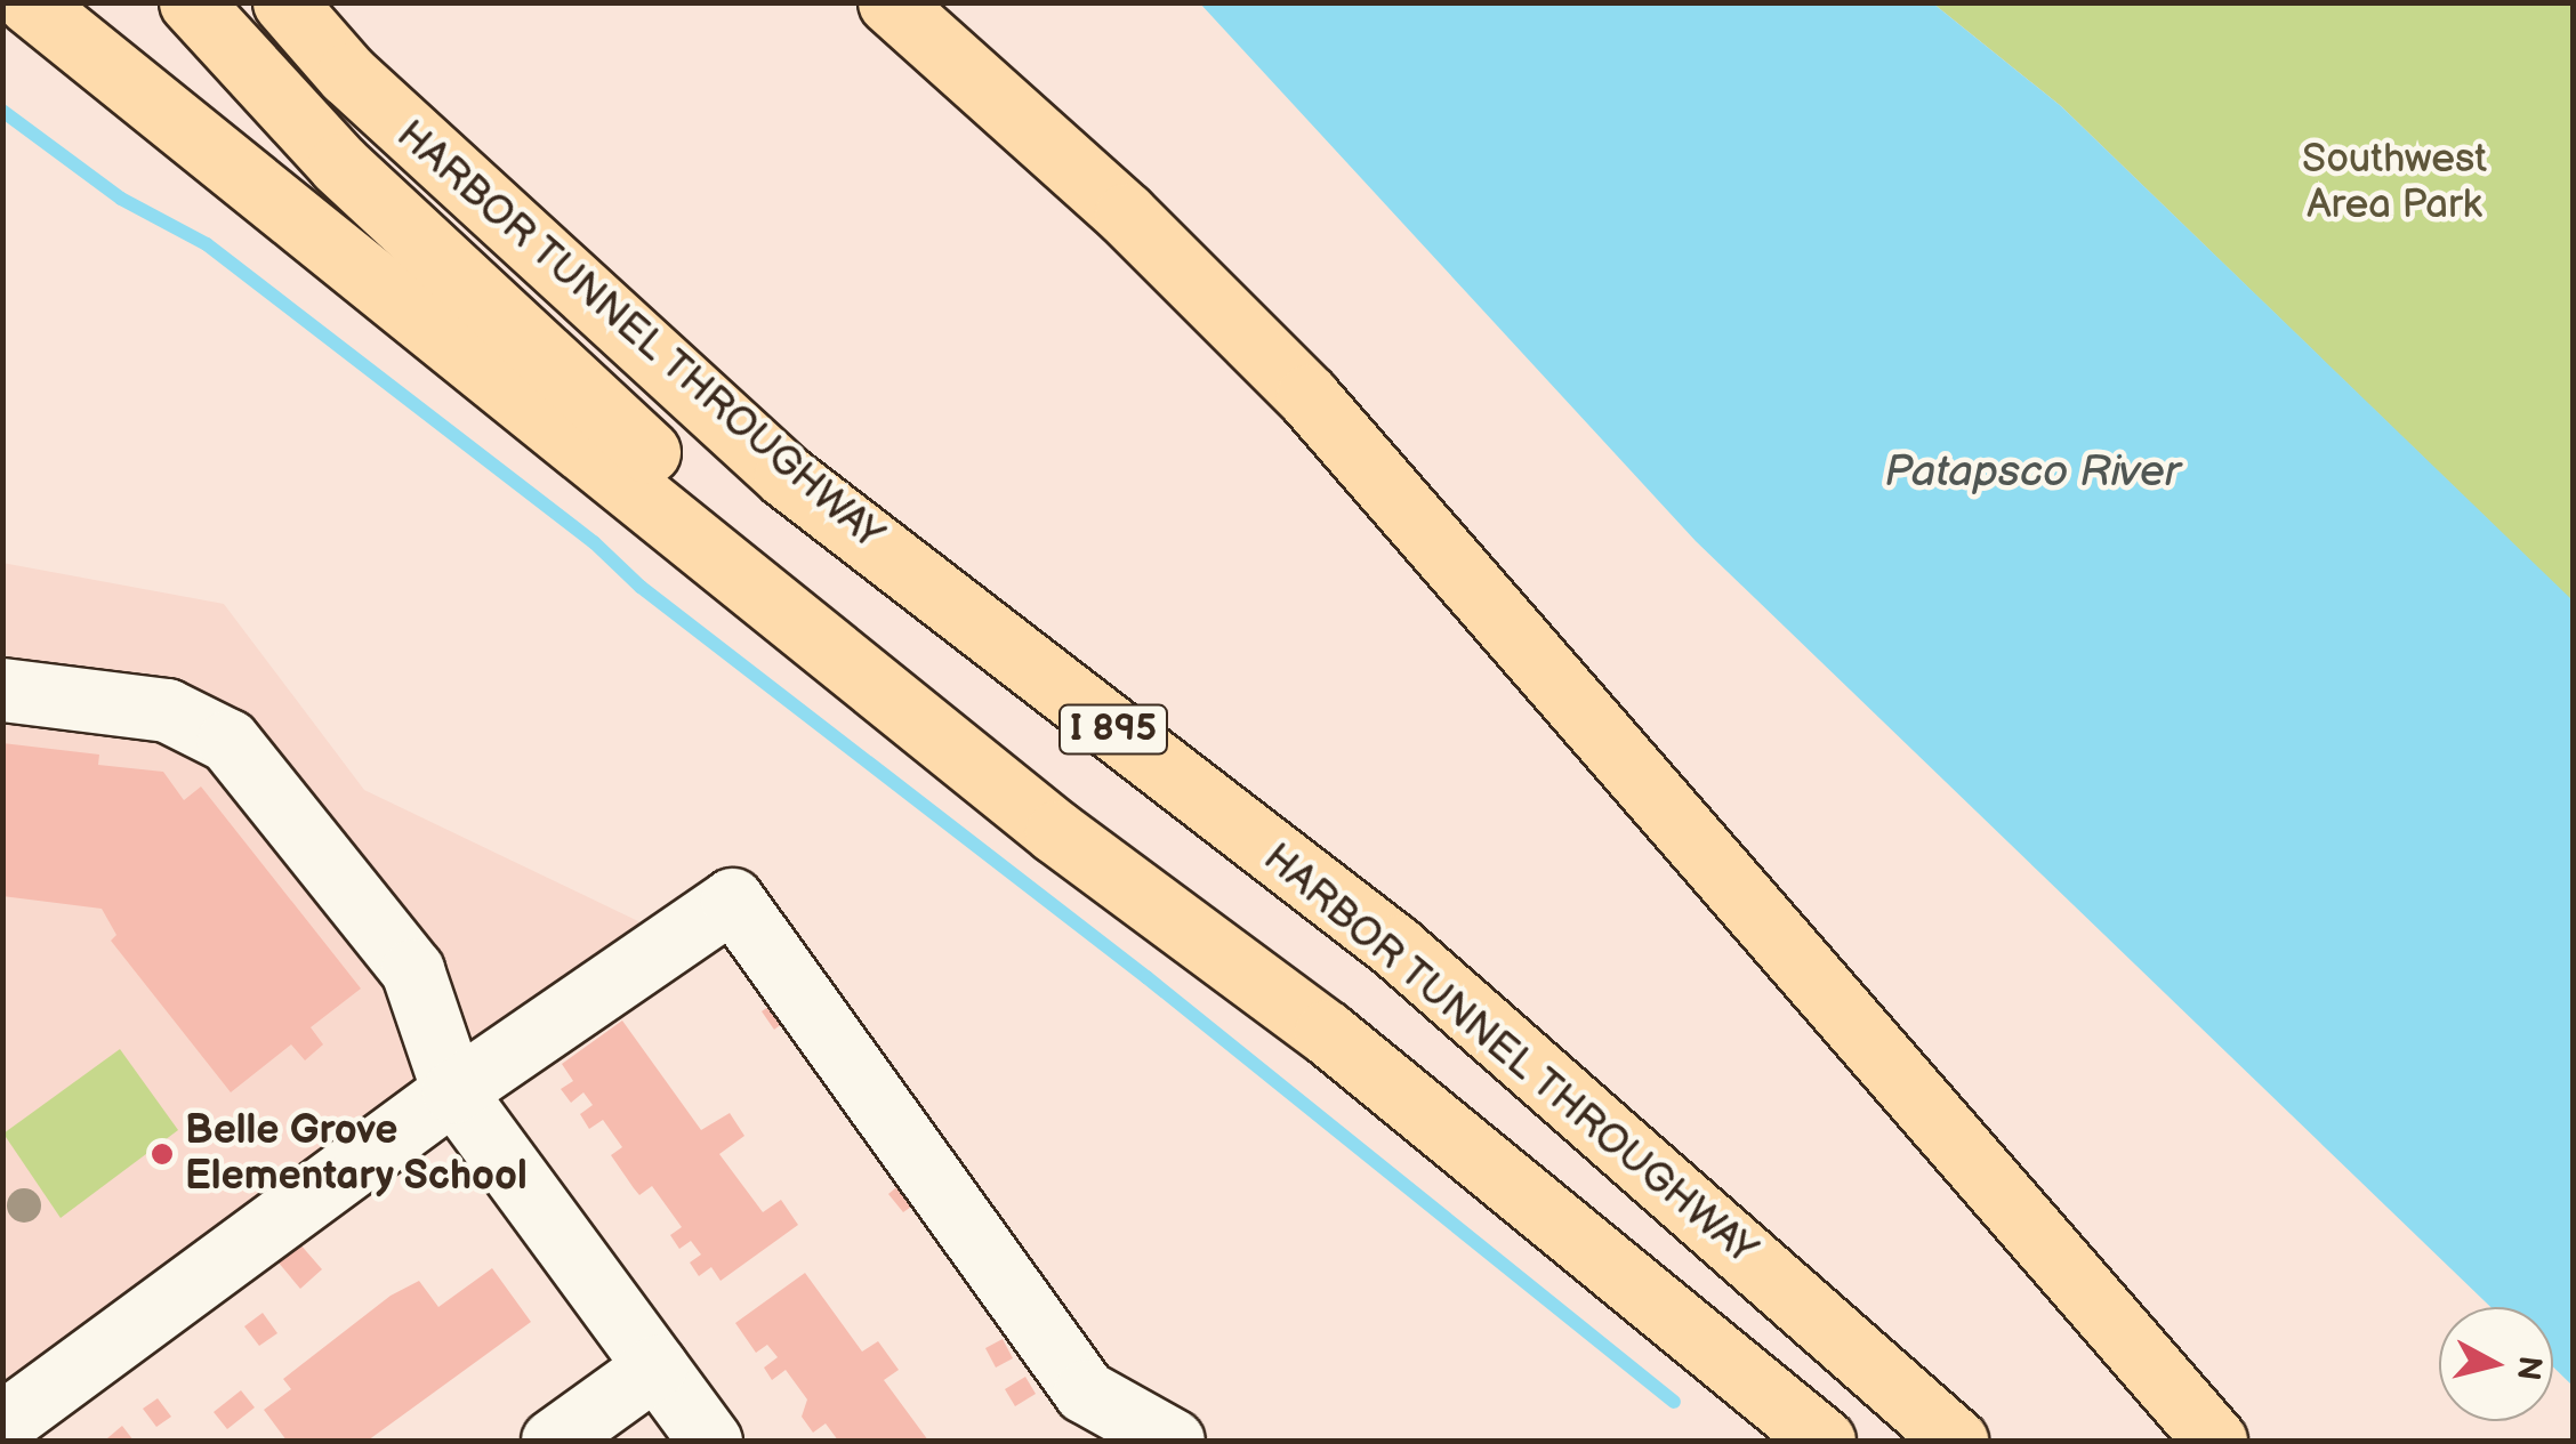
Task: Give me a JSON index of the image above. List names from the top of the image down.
{
  "streets": {
    "highway": ["HARBOR TUNNEL THROUGHWAY", "I 895"]
  },
  "water": ["Patapsco River"],
  "parks": ["Southwest Area Park"],
  "places": ["Belle Grove Elementary School"],
  "north": "right"
}
